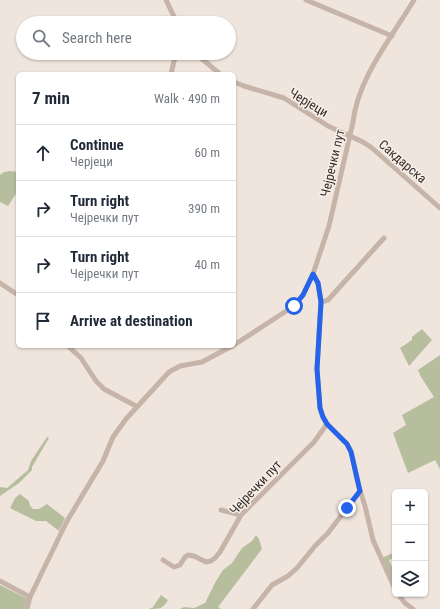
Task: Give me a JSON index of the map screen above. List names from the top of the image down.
{
  "streets": {
    "street": ["Черјеци", "Сакдарска", "Чејречки пут"]
  },
  "crossings": [
    ["Черјеци", "Сакдарска"],
    ["Черјеци", "Чејречки пут"],
    ["Сакдарска", "Чејречки пут"]
  ],
  "page": {
    "search": "Search here",
    "heading": ["7 min", "Walk · 490 m"],
    "list": [
      ["Continue", "Черјеци", "60 m"],
      ["Turn right", "Чејречки пут", "390 m"],
      ["Turn right", "Чејречки пут", "40 m"],
      "Arrive at destination"
    ],
    "map_buttons": ["+", "−"]
  }
}
